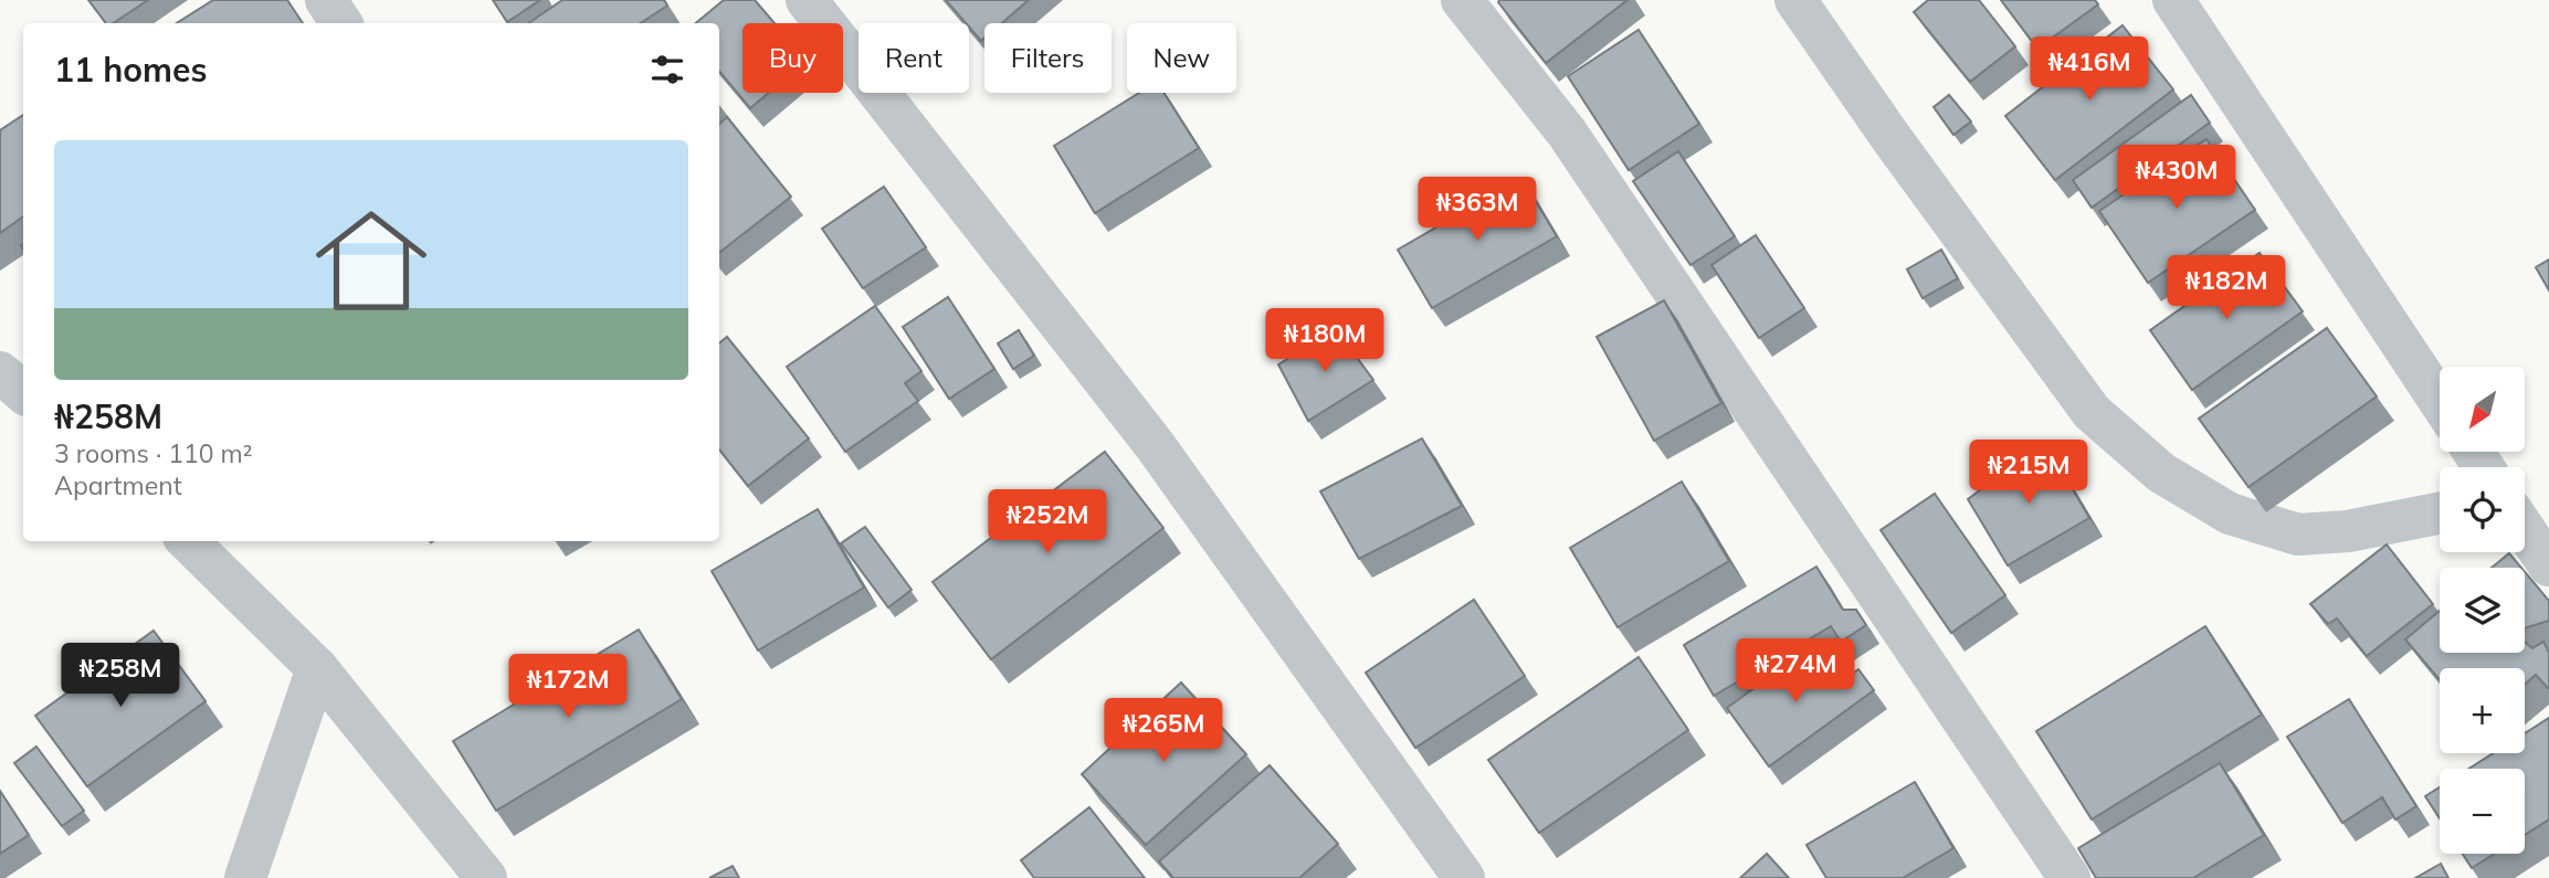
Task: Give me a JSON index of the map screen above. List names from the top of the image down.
{
  "north": "bottom left",
  "page": {
    "chip": [
      "Buy",
      "Rent",
      "Filters",
      "New"
    ],
    "heading": "11 homes",
    "price": [
      "₦416M",
      "₦430M",
      "₦363M",
      "₦182M",
      "₦180M",
      "₦215M",
      "₦252M",
      "₦274M",
      "₦258M",
      "₦172M",
      "₦265M"
    ],
    "list": [
      {
        "name": "₦258M",
        "note": "3 rooms · 110 m² · Apartment"
      }
    ],
    "map_buttons": ["+", "−"]
  }
}
